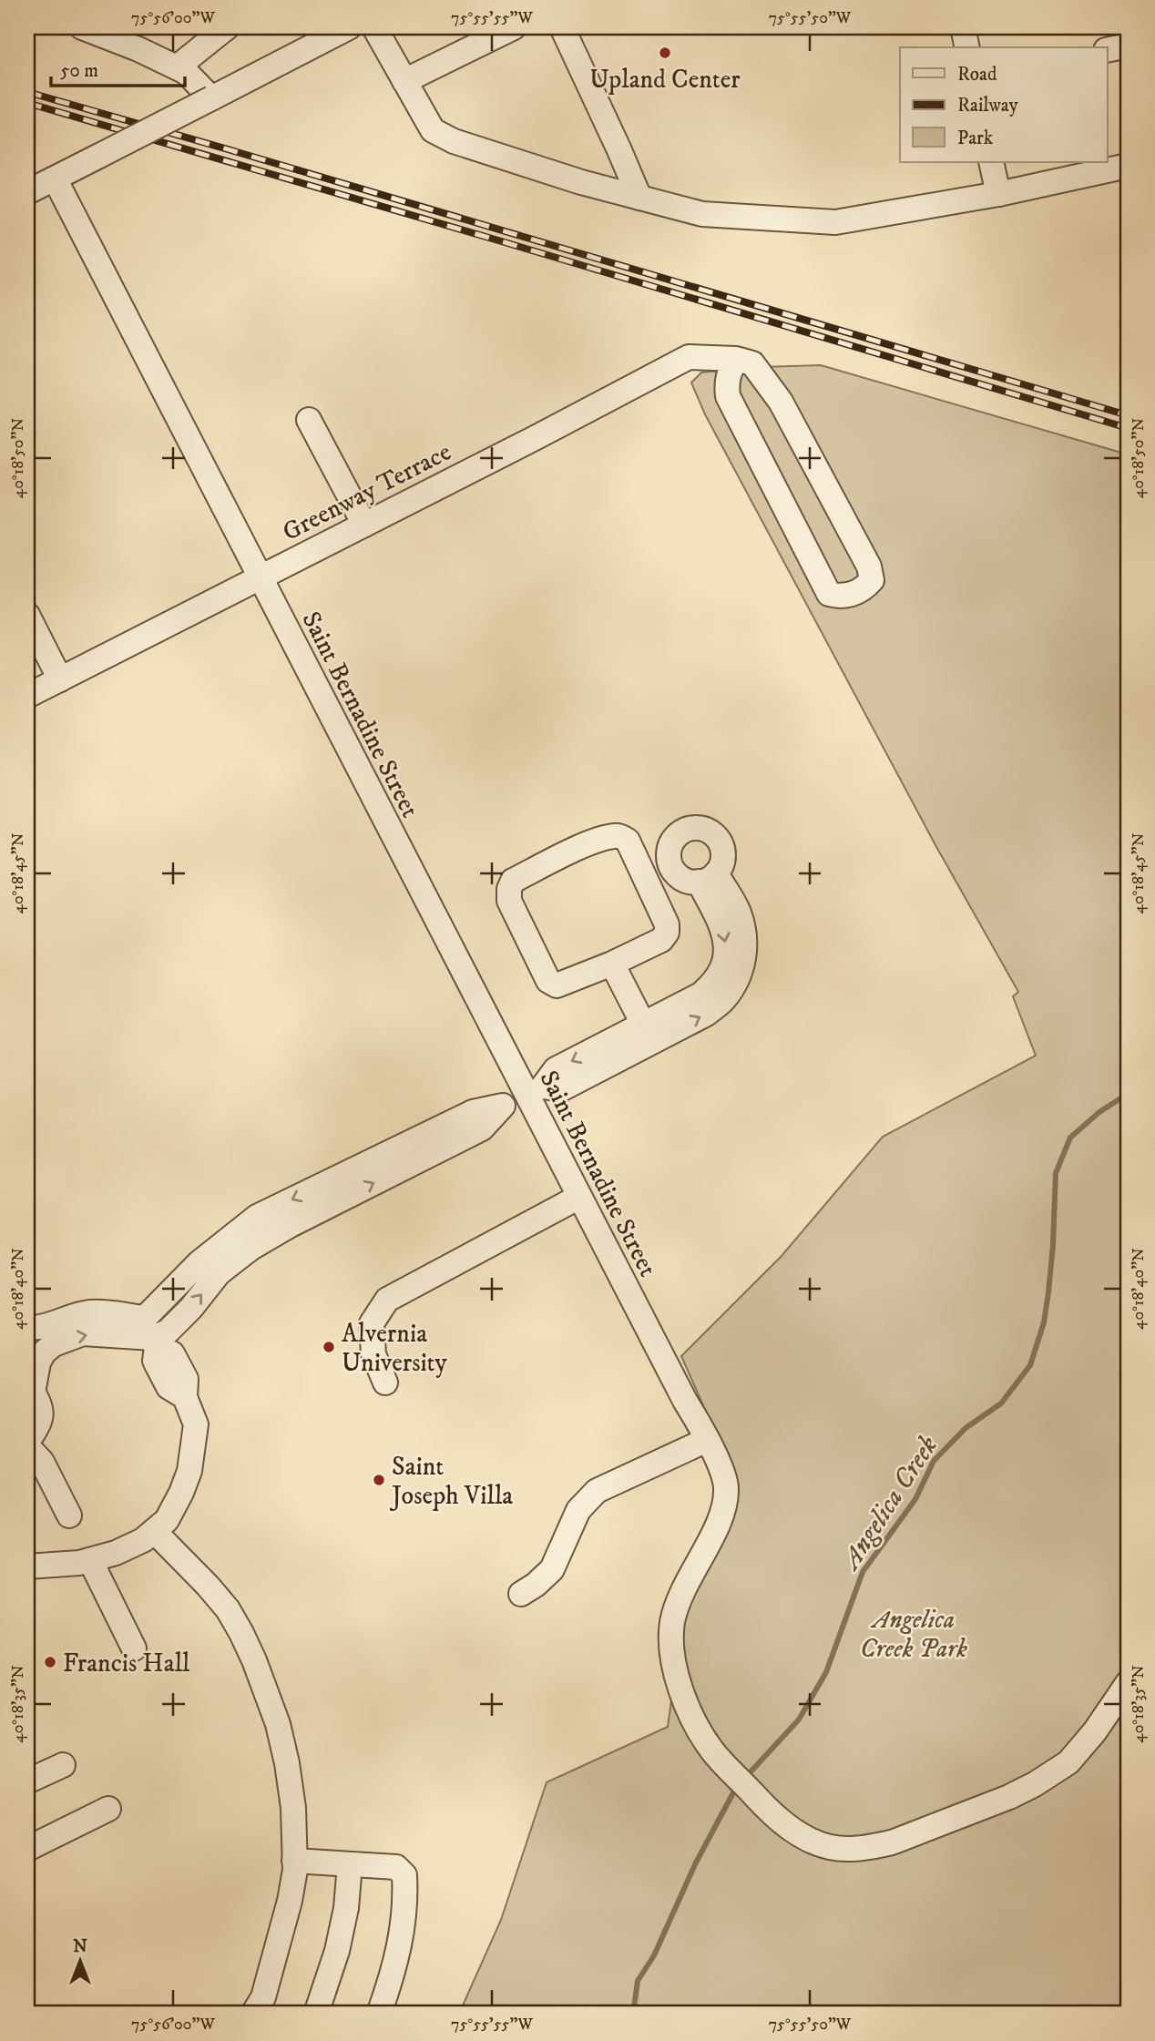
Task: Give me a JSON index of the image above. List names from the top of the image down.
{
  "streets": {
    "street": ["Greenway Terrace", "Saint Bernadine Street"]
  },
  "crossings": [
    ["Greenway Terrace", "Saint Bernadine Street"]
  ],
  "water": ["Angelica Creek"],
  "parks": ["Angelica Creek Park"],
  "places": [
    "Upland Center",
    "Alvernia University",
    "Saint Joseph Villa",
    "Francis Hall"
  ],
  "legend": ["Road", "Railway", "Park"],
  "scale_bar": "50 m",
  "north": "top",
  "coordinates": [
    "75°56'00\"W",
    "75°55'55\"W",
    "75°55'50\"W",
    "40°18'50\"N",
    "40°18'45\"N",
    "40°18'40\"N",
    "40°18'35\"N"
  ]
}
